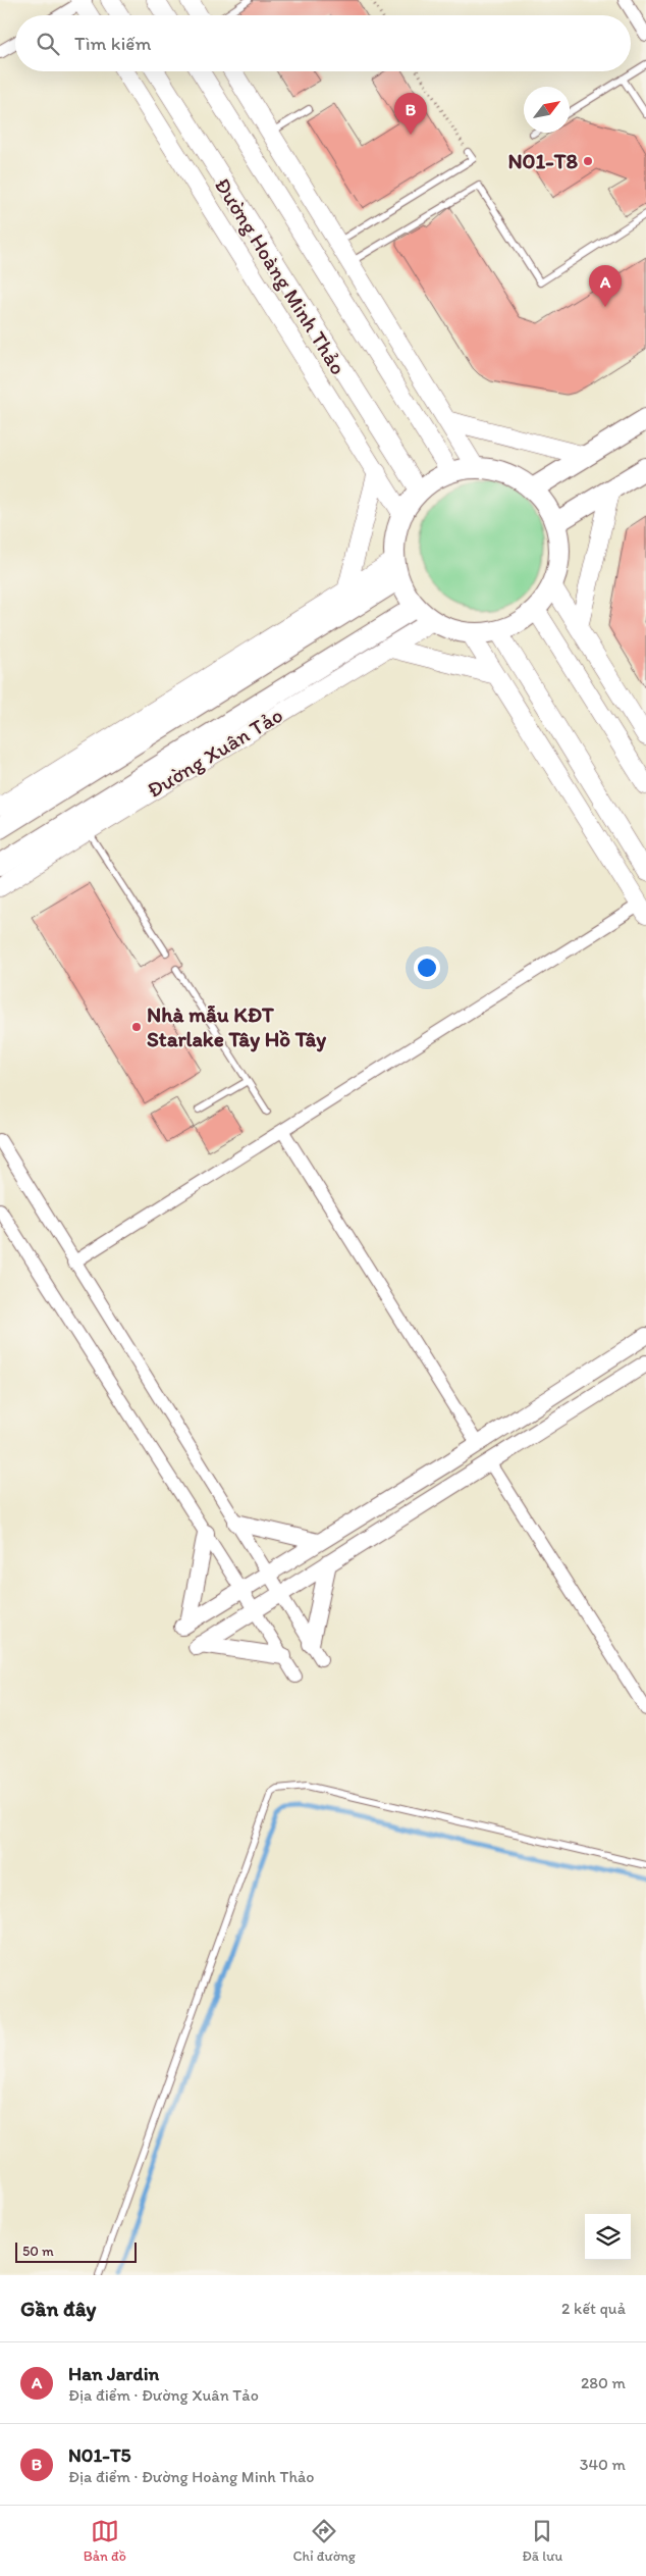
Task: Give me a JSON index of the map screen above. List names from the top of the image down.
{
  "streets": {
    "main road": ["Đường Hoàng Minh Thảo", "Đường Xuân Tảo"]
  },
  "crossings": [
    ["Đường Hoàng Minh Thảo", "Đường Xuân Tảo"]
  ],
  "places": ["N01-T8", "Nhà mẫu KĐT Starlake Tây Hồ Tây"],
  "scale_bar": "50 m",
  "north": "top right",
  "page": {
    "search": "Tìm kiếm",
    "pins": ["B", "A"],
    "scale": "50 m",
    "heading": ["Gần đây", "2 kết quả"],
    "list": [
      {
        "mark": "A",
        "name": "Han Jardin",
        "note": "Địa điểm · Đường Xuân Tảo",
        "value": "280 m"
      },
      {
        "mark": "B",
        "name": "N01-T5",
        "note": "Địa điểm · Đường Hoàng Minh Thảo",
        "value": "340 m"
      }
    ],
    "nav": ["Bản đồ", "Chỉ đường", "Đã lưu"]
  }
}
